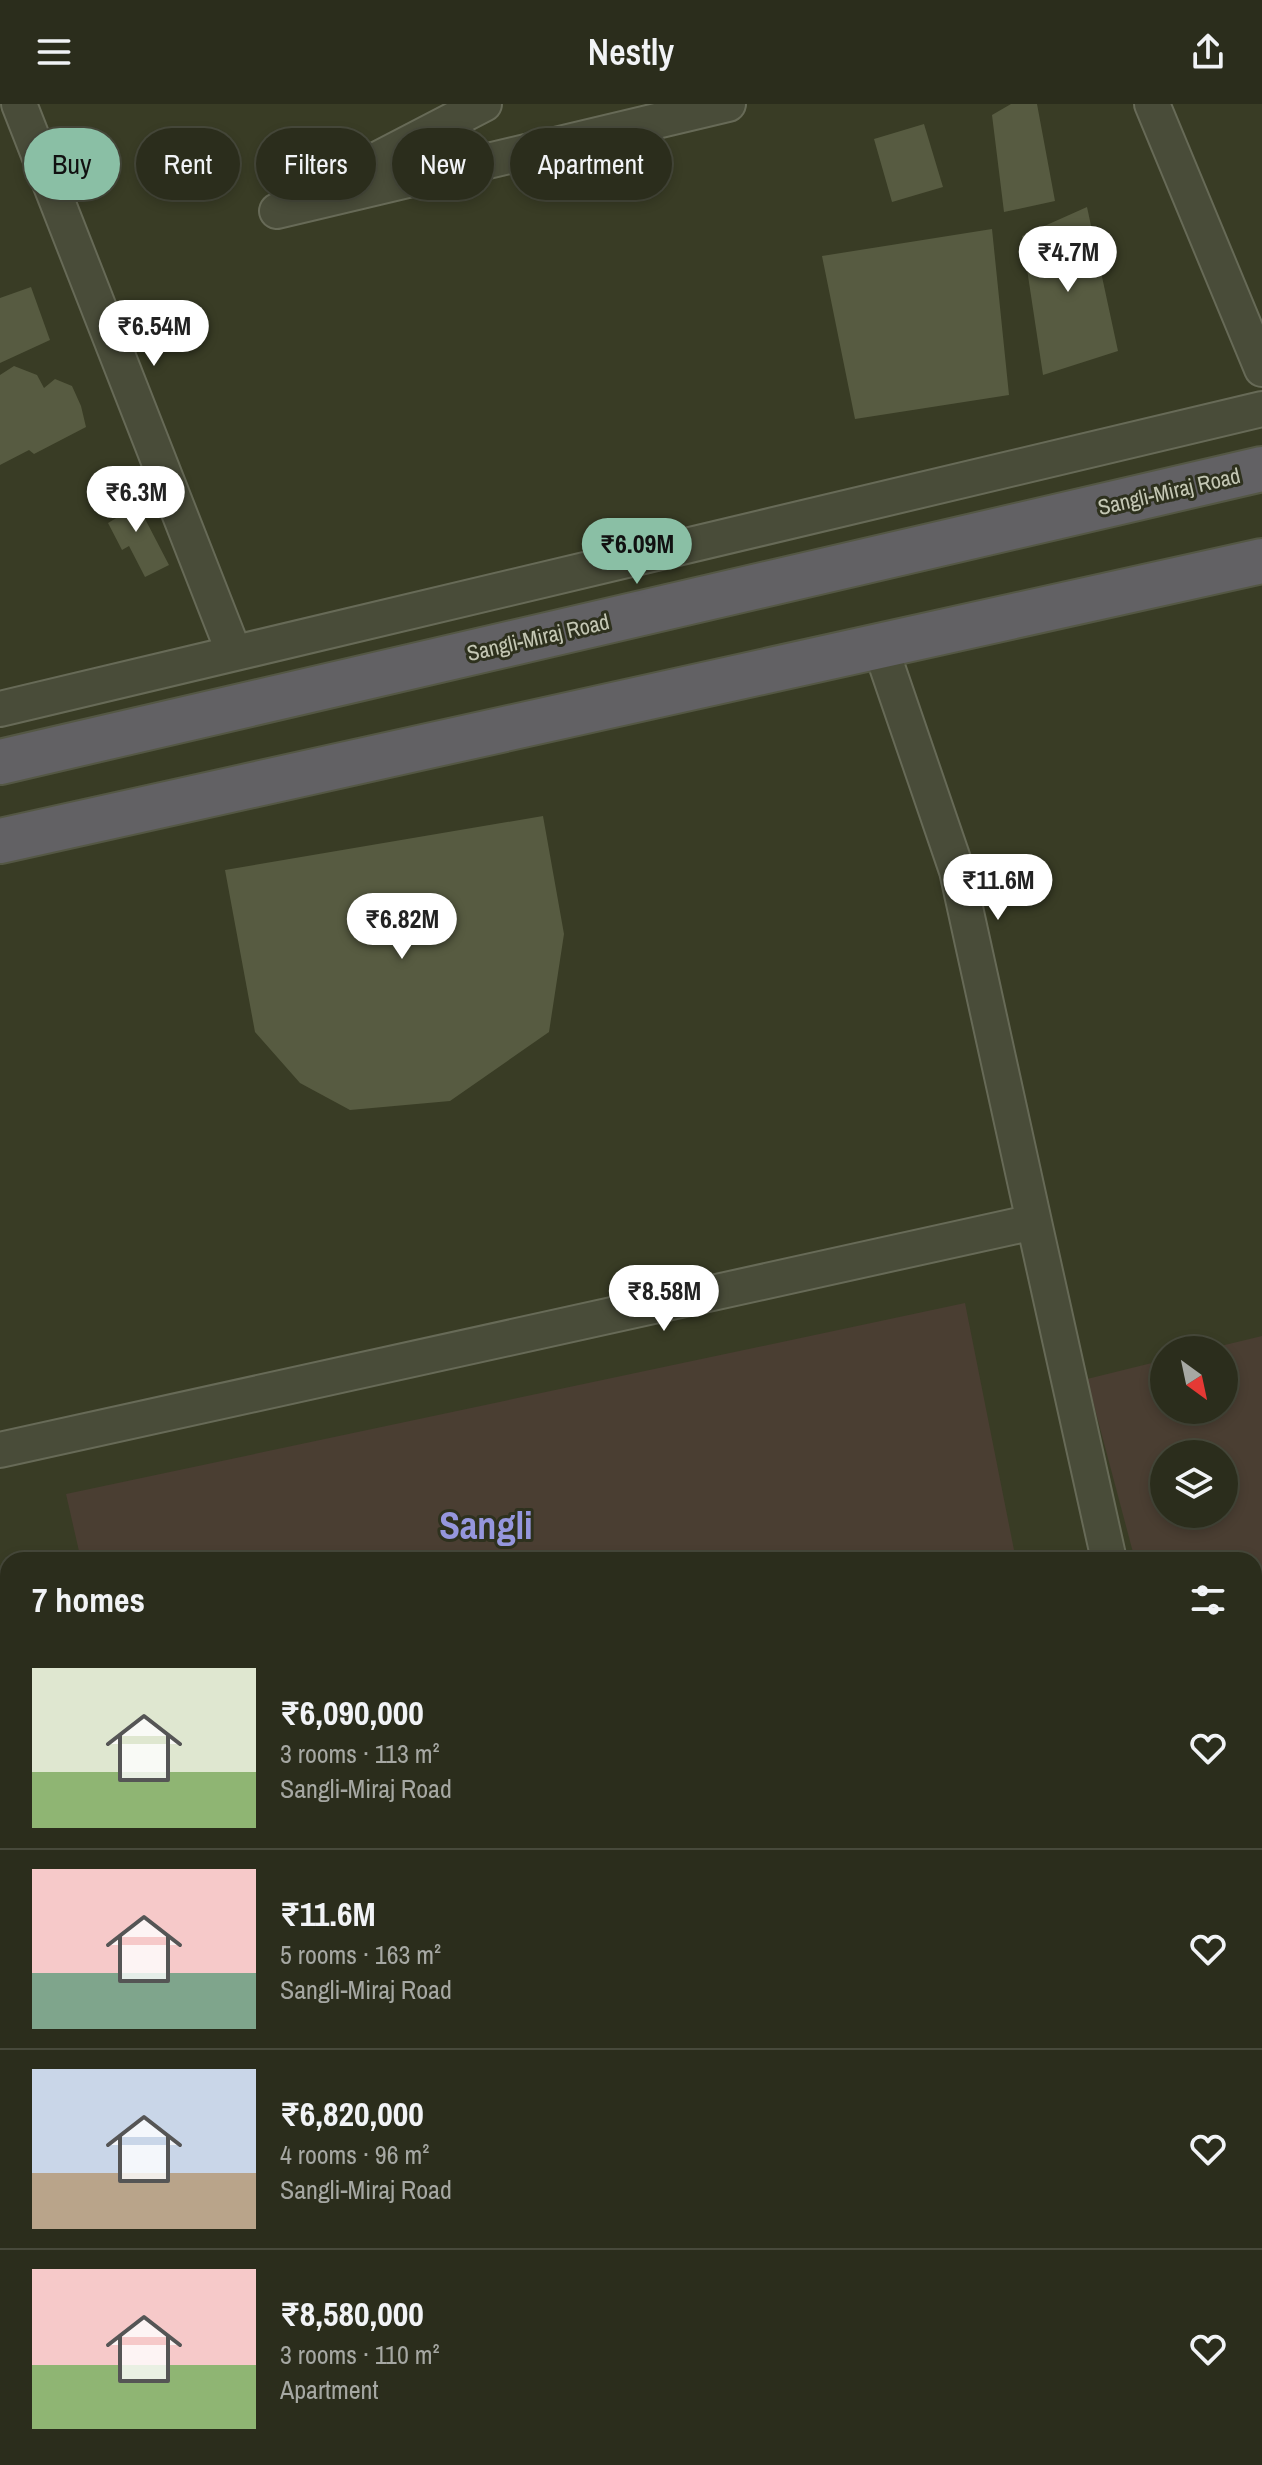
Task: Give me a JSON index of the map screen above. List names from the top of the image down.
{
  "streets": {
    "highway": ["Sangli-Miraj Road"]
  },
  "districts": ["Sangli"],
  "north": "bottom right",
  "page": {
    "header": "Nestly",
    "chip": [
      "Buy",
      "Rent",
      "Filters",
      "New",
      "Apartment"
    ],
    "price": [
      "₹4.7M",
      "₹6.54M",
      "₹6.3M",
      "₹6.09M",
      "₹11.6M",
      "₹6.82M",
      "₹8.58M"
    ],
    "heading": "7 homes",
    "list": [
      {
        "name": "₹6,090,000",
        "note": "3 rooms · 113 m² · Sangli-Miraj Road"
      },
      {
        "name": "₹11.6M",
        "note": "5 rooms · 163 m² · Sangli-Miraj Road"
      },
      {
        "name": "₹6,820,000",
        "note": "4 rooms · 96 m² · Sangli-Miraj Road"
      },
      {
        "name": "₹8,580,000",
        "note": "3 rooms · 110 m² · Apartment"
      }
    ]
  }
}
